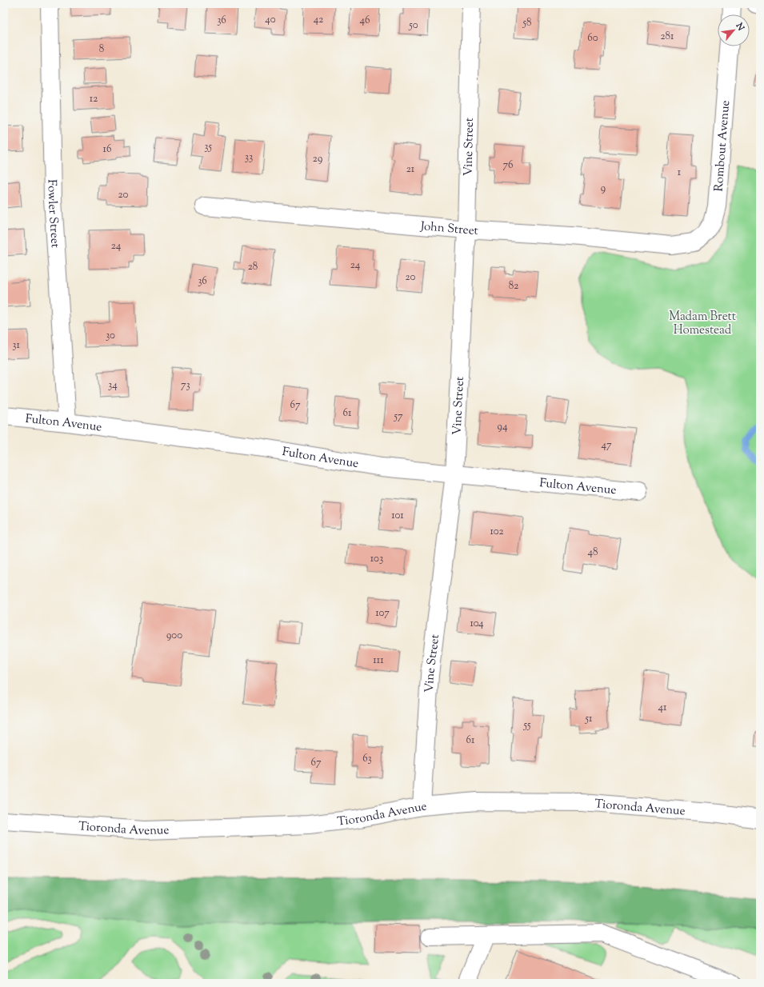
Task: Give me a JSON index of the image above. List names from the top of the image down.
{
  "streets": {
    "street": [
      "Rombout Avenue",
      "Vine Street",
      "Fowler Street",
      "John Street",
      "Fulton Avenue",
      "Tioronda Avenue"
    ]
  },
  "crossings": [
    ["Rombout Avenue", "John Street"],
    ["Vine Street", "John Street"],
    ["Vine Street", "Fulton Avenue"],
    ["Vine Street", "Tioronda Avenue"],
    ["Fowler Street", "Fulton Avenue"]
  ],
  "parks": ["Madam Brett Homestead"],
  "house_numbers": [
    "40",
    "42",
    "36",
    "46",
    "58",
    "50",
    "281",
    "60",
    "8",
    "12",
    "35",
    "16",
    "33",
    "29",
    "76",
    "21",
    "1",
    "9",
    "20",
    "24",
    "24",
    "28",
    "20",
    "36",
    "82",
    "30",
    "31",
    "34",
    "73",
    "67",
    "61",
    "57",
    "94",
    "47",
    "101",
    "102",
    "48",
    "103",
    "107",
    "104",
    "900",
    "111",
    "41",
    "51",
    "55",
    "61",
    "63",
    "67"
  ],
  "north": "top right"
}
